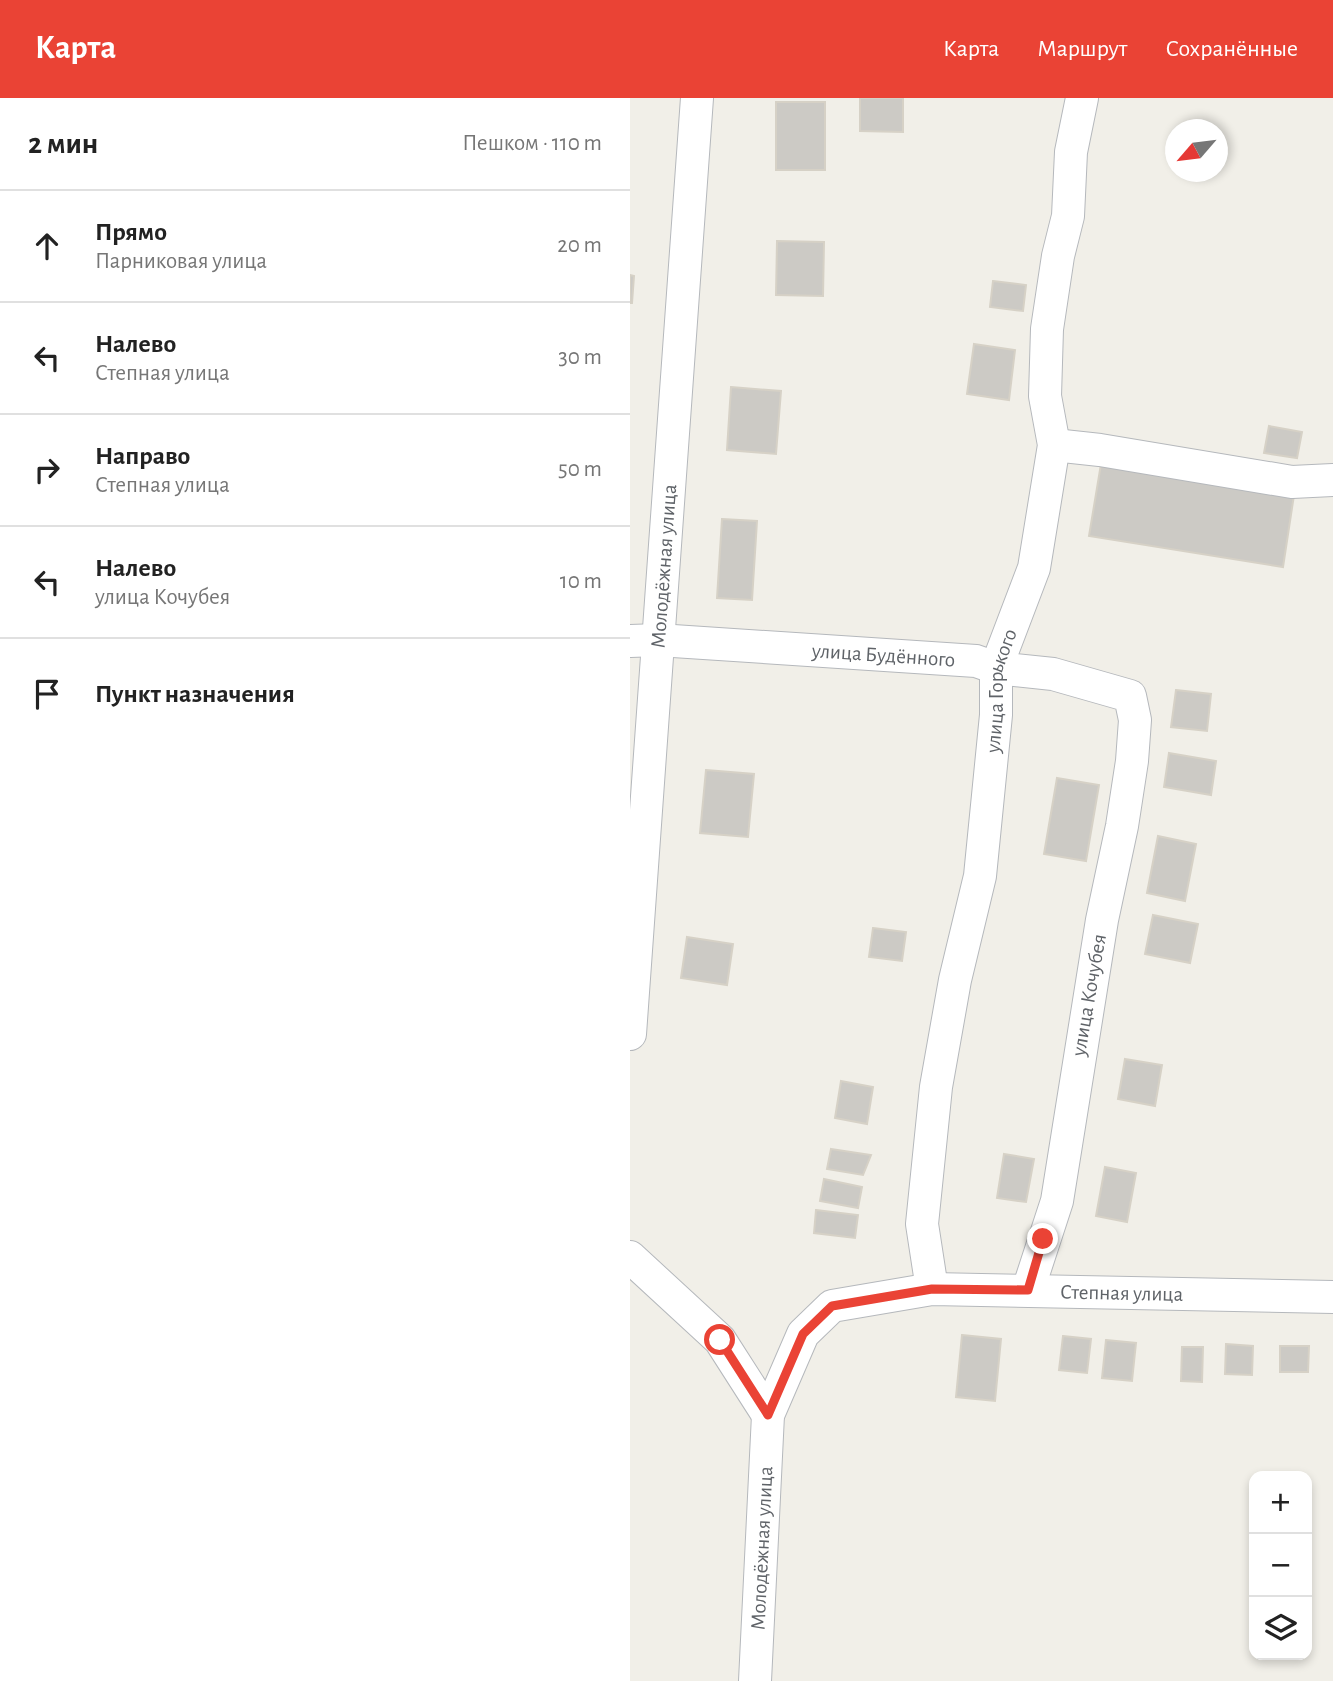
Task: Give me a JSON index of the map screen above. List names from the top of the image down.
{
  "streets": {
    "street": [
      "Молодёжная улица",
      "улица Будённого",
      "улица Горького",
      "улица Кочубея",
      "Степная улица"
    ]
  },
  "crossings": [
    ["Молодёжная улица", "улица Будённого"],
    ["Молодёжная улица", "Степная улица"],
    ["улица Будённого", "улица Горького"],
    ["улица Будённого", "улица Кочубея"],
    ["улица Горького", "Степная улица"],
    ["улица Кочубея", "Степная улица"]
  ],
  "north": "bottom left",
  "page": {
    "header": "Карта",
    "nav": ["Карта", "Маршрут", "Сохранённые"],
    "heading": ["2 мин", "Пешком · 110 m"],
    "list": [
      ["Прямо", "Парниковая улица", "20 m"],
      ["Налево", "Степная улица", "30 m"],
      ["Направо", "Степная улица", "50 m"],
      ["Налево", "улица Кочубея", "10 m"],
      "Пункт назначения"
    ],
    "map_buttons": ["+", "−"]
  }
}
